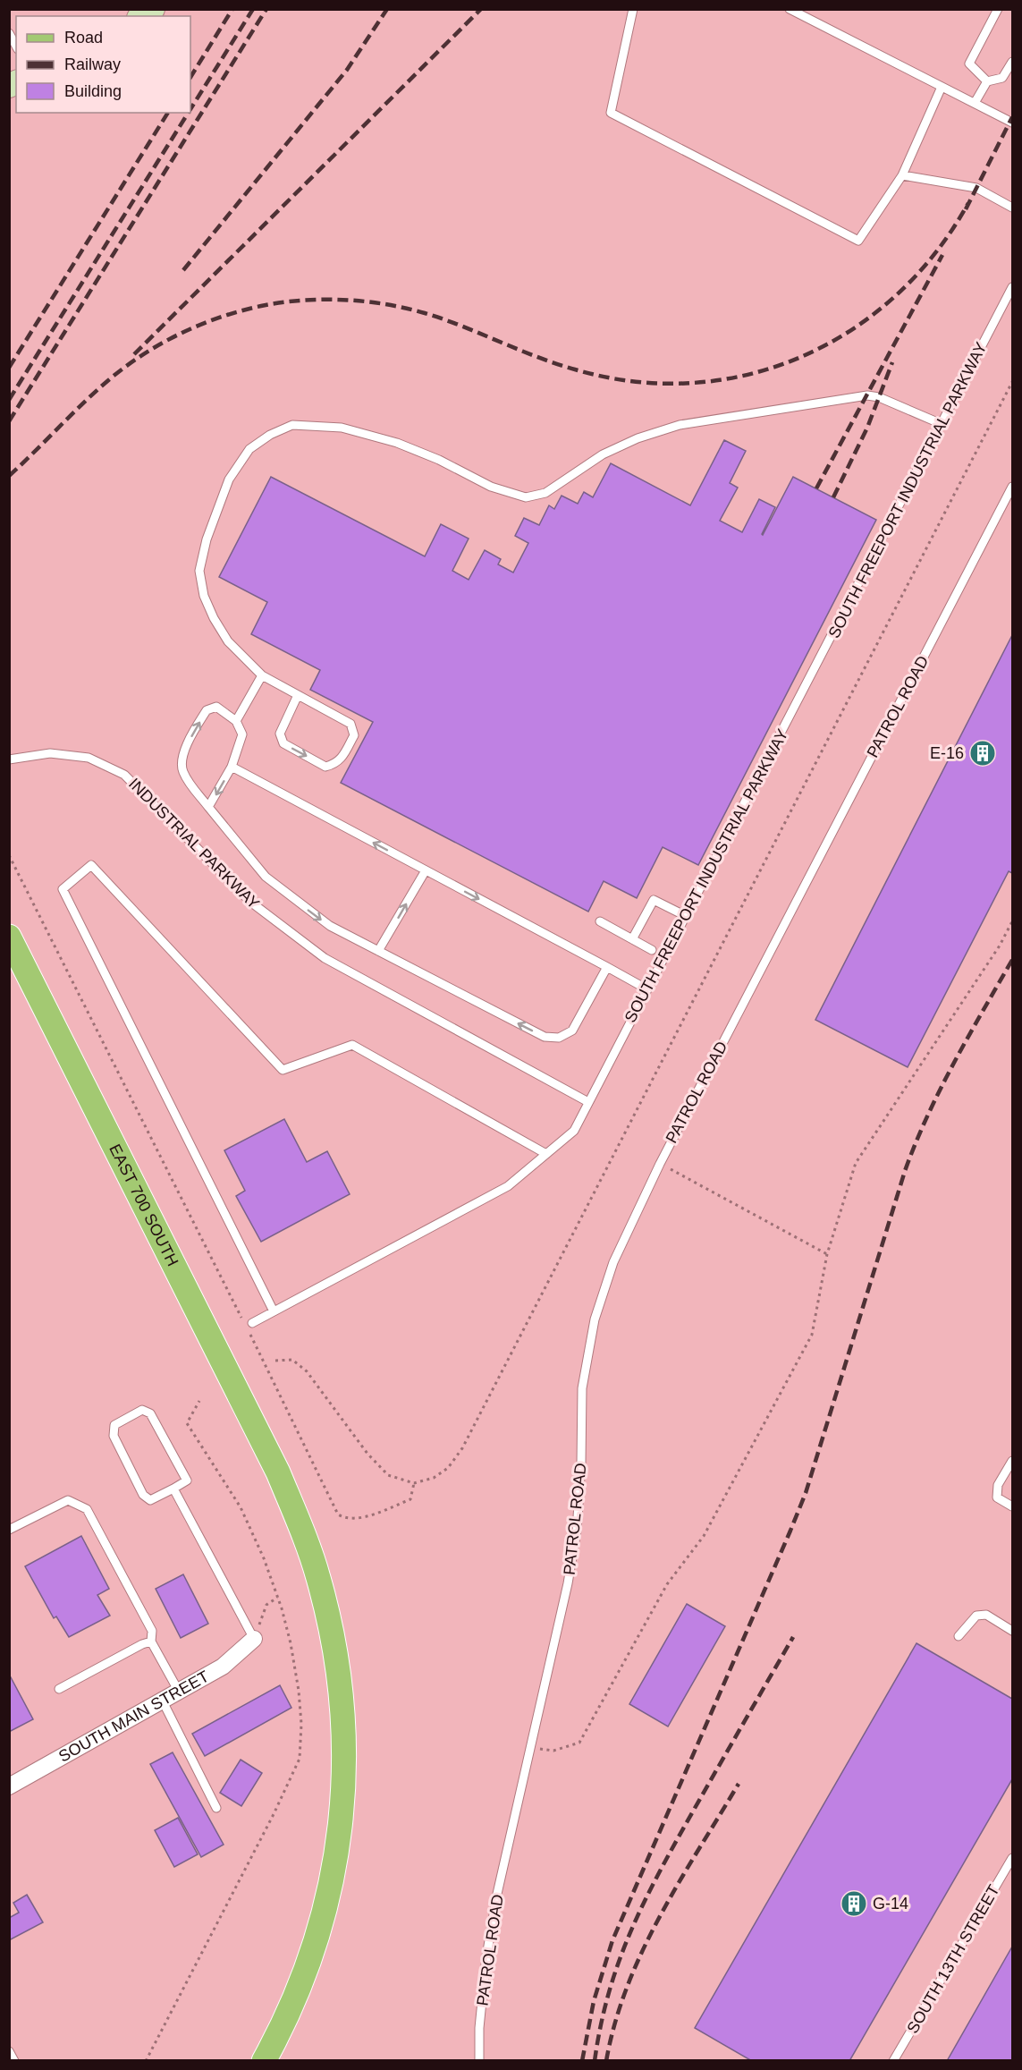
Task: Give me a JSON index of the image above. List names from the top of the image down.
{
  "streets": {
    "main road": ["EAST 700 SOUTH"],
    "street": ["SOUTH MAIN STREET"],
    "lane": [
      "SOUTH FREEPORT INDUSTRIAL PARKWAY",
      "PATROL ROAD",
      "INDUSTRIAL PARKWAY",
      "SOUTH 13TH STREET"
    ]
  },
  "crossings": [
    ["SOUTH FREEPORT INDUSTRIAL PARKWAY", "INDUSTRIAL PARKWAY"]
  ],
  "places": {
    "building": ["E-16", "G-14"]
  },
  "legend": ["Road", "Railway", "Building"]
}
